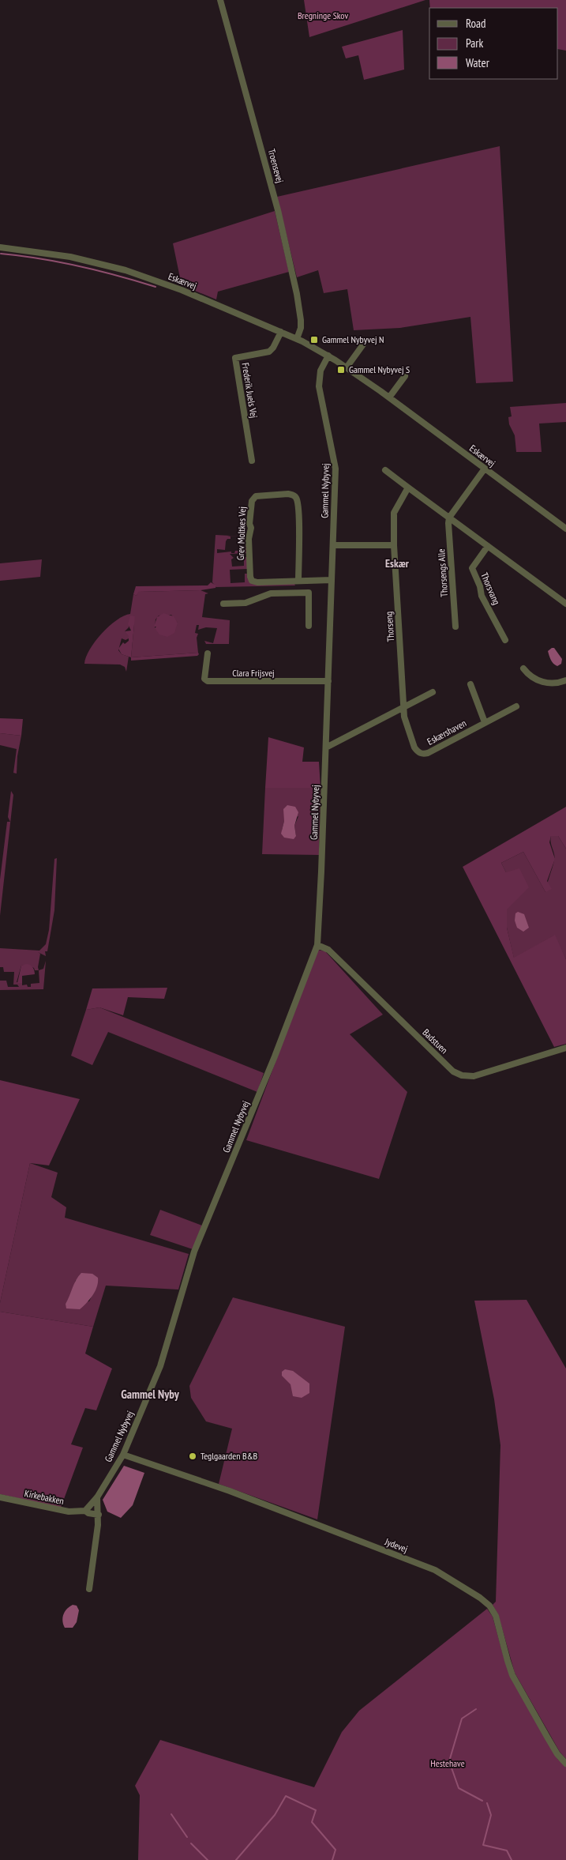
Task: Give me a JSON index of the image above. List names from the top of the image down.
{
  "streets": {
    "street": [
      "Troensevej",
      "Eskærvej",
      "Frederik Juels Vej",
      "Gammel Nybyvej",
      "Grev Moltkes Vej",
      "Thorsengs Alle",
      "Thorsvang",
      "Thorseng",
      "Clara Frijsvej",
      "Eskærshaven",
      "Badstuen",
      "Kirkebakken",
      "Jydevej"
    ]
  },
  "crossings": [
    ["Troensevej", "Eskærvej"],
    ["Eskærvej", "Frederik Juels Vej"],
    ["Eskærvej", "Gammel Nybyvej"],
    ["Gammel Nybyvej", "Grev Moltkes Vej"],
    ["Gammel Nybyvej", "Clara Frijsvej"],
    ["Gammel Nybyvej", "Badstuen"],
    ["Gammel Nybyvej", "Kirkebakken"],
    ["Gammel Nybyvej", "Jydevej"],
    ["Thorseng", "Eskærshaven"]
  ],
  "districts": ["Eskær", "Gammel Nyby"],
  "parks": ["Bregninge Skov", "Hestehave"],
  "places": {
    "transit": ["Gammel Nybyvej N", "Gammel Nybyvej S"],
    "other": ["Teglgaarden B&B"]
  },
  "legend": ["Road", "Park", "Water"]
}
